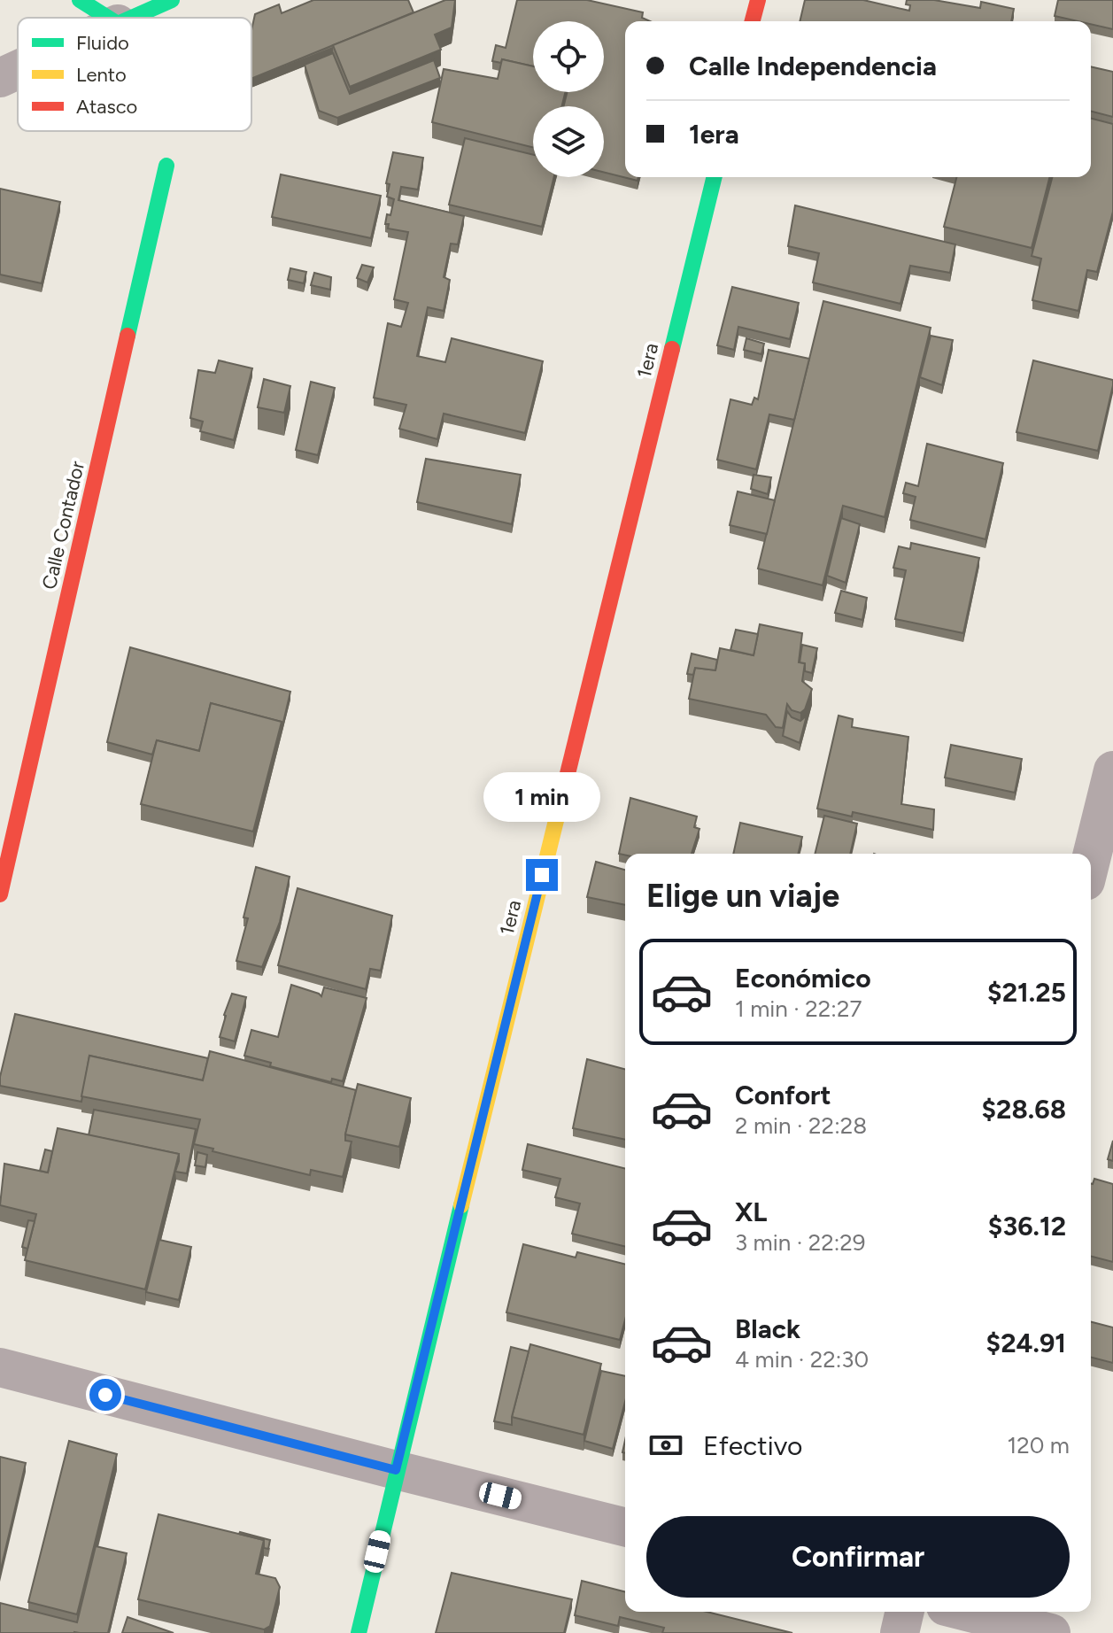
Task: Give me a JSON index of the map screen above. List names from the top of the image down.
{
  "streets": {
    "street": ["1era", "Calle Contador"]
  },
  "legend": ["Fluido", "Lento", "Atasco"],
  "page": {
    "banner": ["Calle Independencia", "1era"],
    "bubble": "1 min",
    "heading": "Elige un viaje",
    "list": [
      {
        "name": "Económico",
        "note": "1 min · 22:27",
        "value": "$21.25"
      },
      {
        "name": "Confort",
        "note": "2 min · 22:28",
        "value": "$28.68"
      },
      {
        "name": "XL",
        "note": "3 min · 22:29",
        "value": "$36.12"
      },
      {
        "name": "Black",
        "note": "4 min · 22:30",
        "value": "$24.91"
      }
    ],
    "pay": ["Efectivo", "120 m"],
    "buttons": "Confirmar"
  }
}
